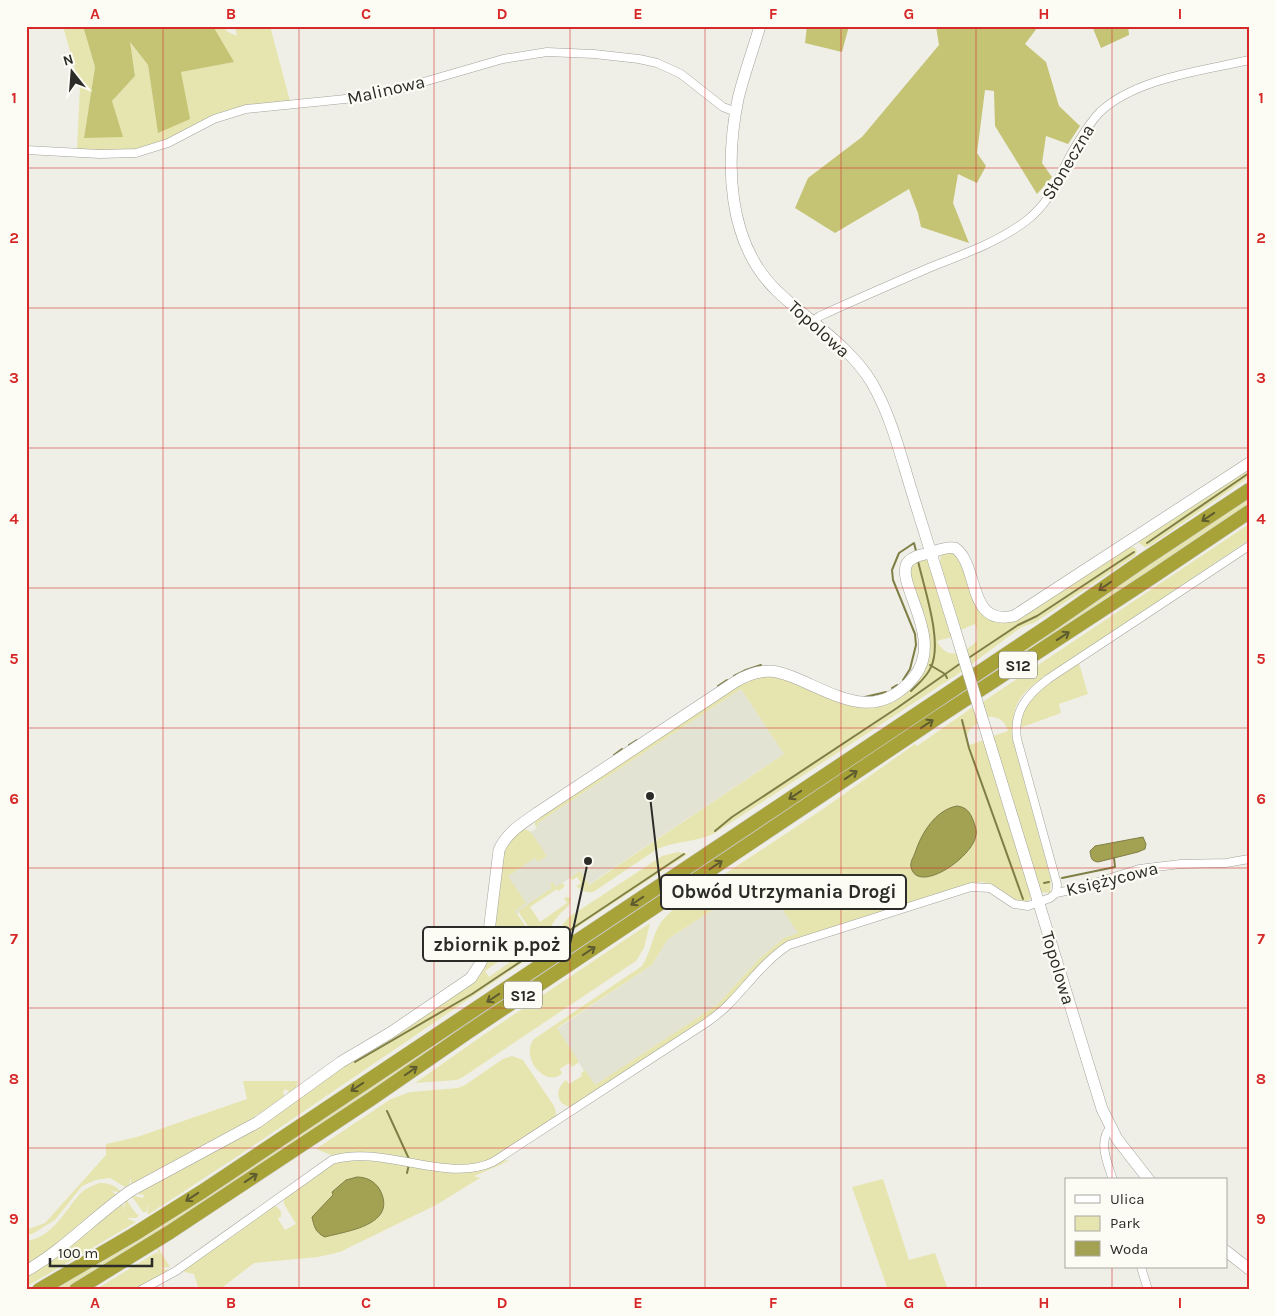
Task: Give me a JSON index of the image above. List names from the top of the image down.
{
  "streets": {
    "highway": ["S12"],
    "street": [
      "Malinowa",
      "Słoneczna",
      "Topolowa",
      "Księżycowa"
    ]
  },
  "crossings": [
    ["Malinowa", "Topolowa"],
    ["Słoneczna", "Topolowa"],
    ["Topolowa", "Księżycowa"]
  ],
  "places": ["Obwód Utrzymania Drogi", "zbiornik p.poż"],
  "legend": ["Ulica", "Park", "Woda"],
  "scale_bar": "100 m",
  "north": "top",
  "grid": {
    "columns": [
      "A",
      "B",
      "C",
      "D",
      "E",
      "F",
      "G",
      "H",
      "I"
    ],
    "rows": [
      "1",
      "2",
      "3",
      "4",
      "5",
      "6",
      "7",
      "8",
      "9"
    ]
  }
}
